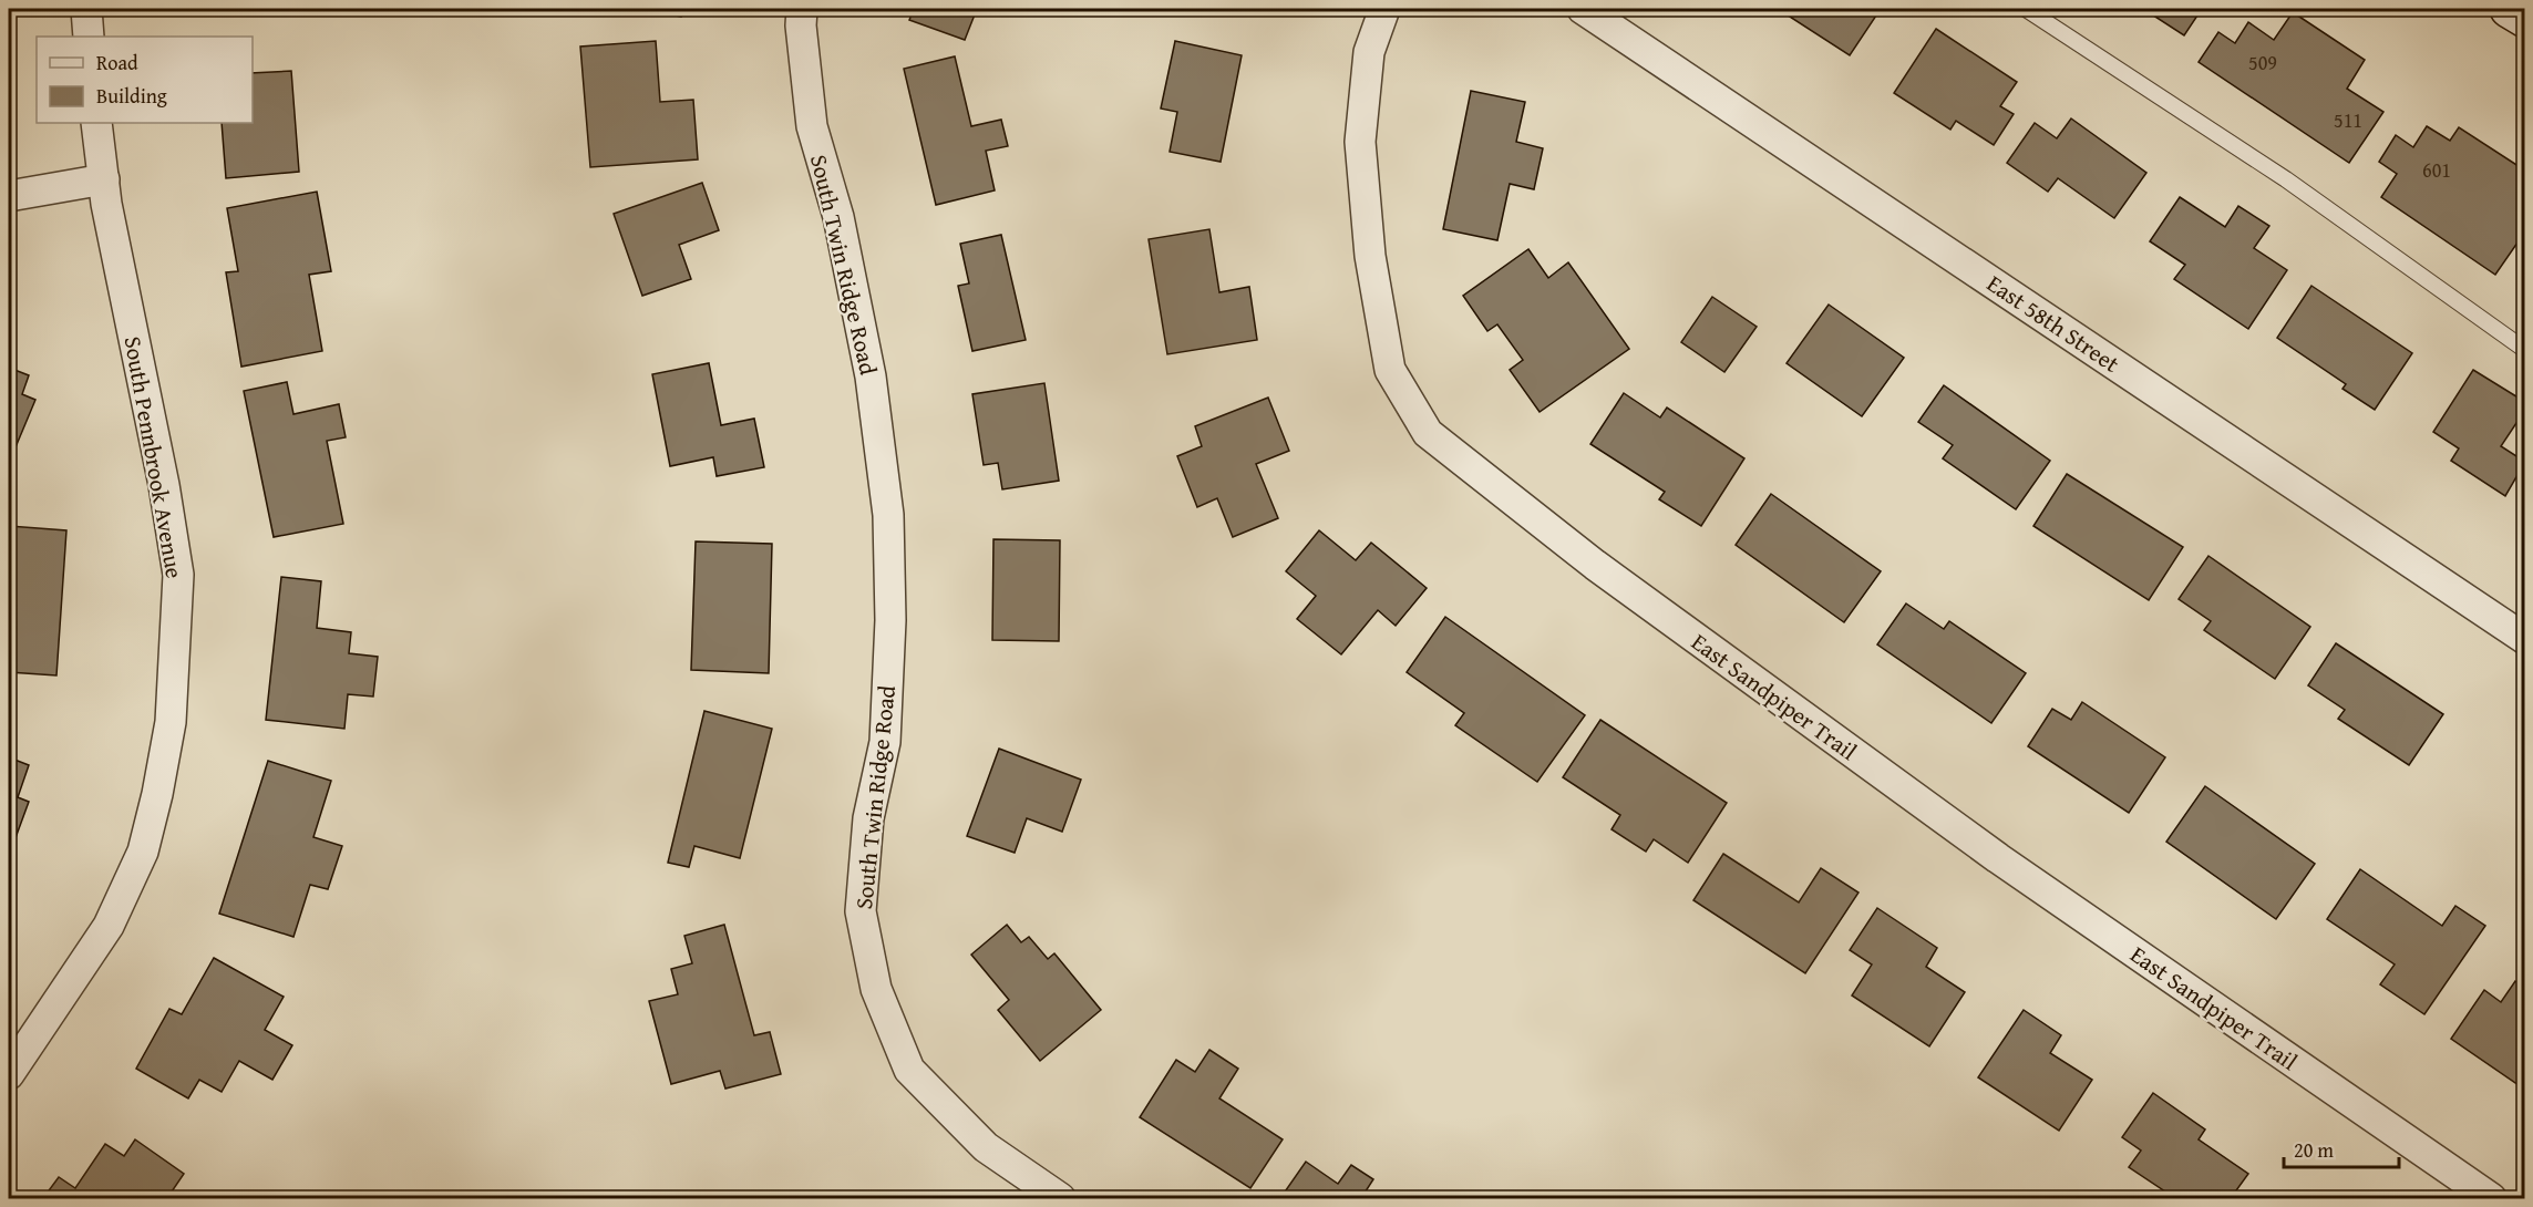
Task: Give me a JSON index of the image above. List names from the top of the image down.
{
  "streets": {
    "street": [
      "South Twin Ridge Road",
      "East 58th Street",
      "South Pennbrook Avenue",
      "East Sandpiper Trail"
    ]
  },
  "house_numbers": ["509", "511", "601"],
  "legend": ["Road", "Building"],
  "scale_bar": "20 m"
}
